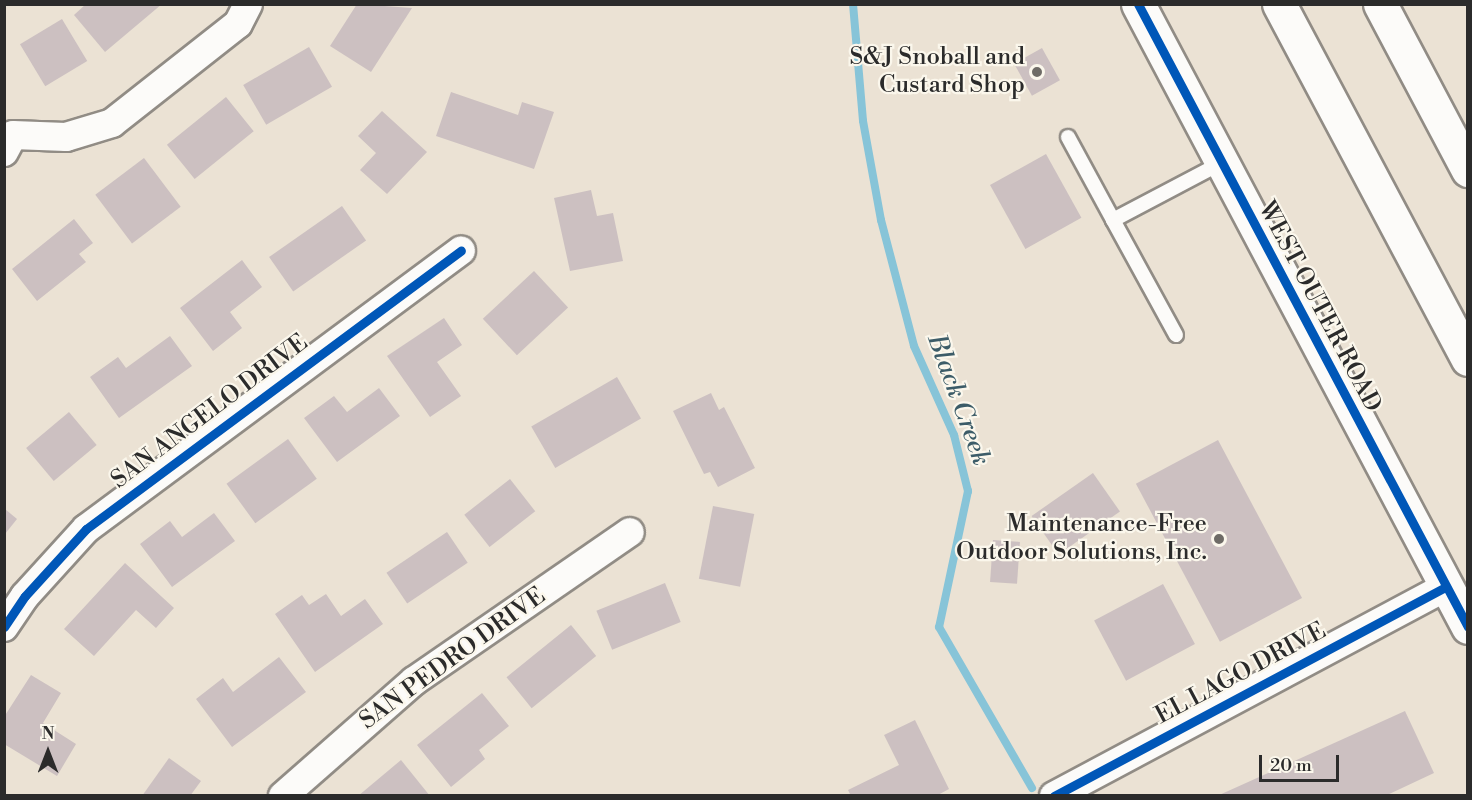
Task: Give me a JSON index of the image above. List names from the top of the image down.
{
  "streets": {
    "main road": ["WEST OUTER ROAD"],
    "street": ["SAN ANGELO DRIVE", "SAN PEDRO DRIVE", "EL LAGO DRIVE"]
  },
  "crossings": [
    ["WEST OUTER ROAD", "EL LAGO DRIVE"]
  ],
  "water": ["Black Creek"],
  "places": ["S&J Snoball and Custard Shop", "Maintenance-Free Outdoor Solutions, Inc."],
  "scale_bar": "20 m",
  "north": "top"
}
